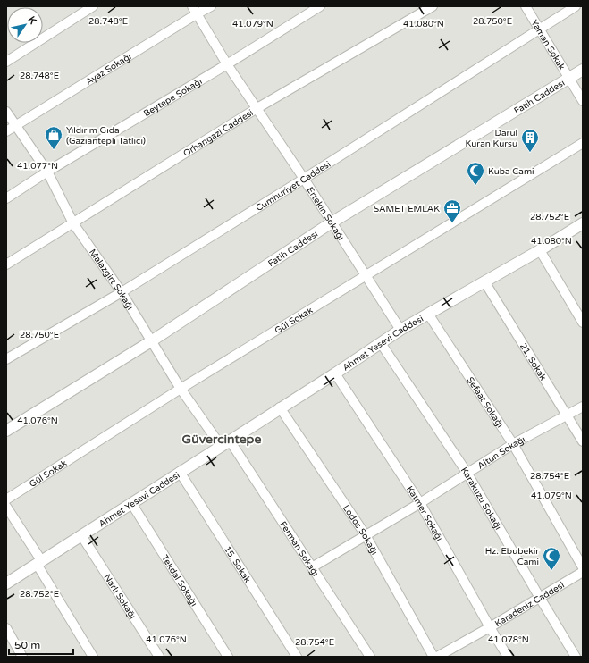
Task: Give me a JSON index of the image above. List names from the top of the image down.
{
  "streets": {
    "main road": ["Fatih Caddesi", "Ahmet Yesevi Caddesi"],
    "street": [
      "Yaman Sokak",
      "Ayaz Sokağı",
      "Beytepe Sokağı",
      "Orhangazi Caddesi",
      "Cumhuriyet Caddesi",
      "Ertekin Sokağı",
      "Malazgirt Sokağı",
      "Gül Sokak",
      "21. Sokak",
      "Şefaat Sokağı",
      "Altun Sokağı",
      "Karakuzu Sokağı",
      "Katmer Sokağı",
      "Lodos Sokağı",
      "Ferman Sokağı",
      "15. Sokak",
      "Tekdal Sokağı",
      "Narlı Sokağı",
      "Karadeniz Caddesi"
    ]
  },
  "crossings": [
    ["Yaman Sokak", "Fatih Caddesi"],
    ["Yaman Sokak", "Cumhuriyet Caddesi"],
    ["Ayaz Sokağı", "Ertekin Sokağı"],
    ["Ayaz Sokağı", "Malazgirt Sokağı"],
    ["Beytepe Sokağı", "Ertekin Sokağı"],
    ["Beytepe Sokağı", "Malazgirt Sokağı"],
    ["Fatih Caddesi", "Ertekin Sokağı"],
    ["Fatih Caddesi", "Malazgirt Sokağı"],
    ["Orhangazi Caddesi", "Ertekin Sokağı"],
    ["Orhangazi Caddesi", "Malazgirt Sokağı"],
    ["Cumhuriyet Caddesi", "Ertekin Sokağı"],
    ["Cumhuriyet Caddesi", "Malazgirt Sokağı"],
    ["Ertekin Sokağı", "Gül Sokak"],
    ["Ertekin Sokağı", "Ahmet Yesevi Caddesi"],
    ["Malazgirt Sokağı", "Gül Sokak"],
    ["Malazgirt Sokağı", "Ahmet Yesevi Caddesi"],
    ["Malazgirt Sokağı", "Ferman Sokağı"],
    ["Ahmet Yesevi Caddesi", "21. Sokak"],
    ["Ahmet Yesevi Caddesi", "Şefaat Sokağı"],
    ["Ahmet Yesevi Caddesi", "Karakuzu Sokağı"],
    ["Ahmet Yesevi Caddesi", "Katmer Sokağı"],
    ["Ahmet Yesevi Caddesi", "Lodos Sokağı"],
    ["Ahmet Yesevi Caddesi", "Ferman Sokağı"],
    ["Ahmet Yesevi Caddesi", "15. Sokak"],
    ["Ahmet Yesevi Caddesi", "Tekdal Sokağı"],
    ["Ahmet Yesevi Caddesi", "Narlı Sokağı"],
    ["21. Sokak", "Altun Sokağı"],
    ["Şefaat Sokağı", "Altun Sokağı"],
    ["Altun Sokağı", "Karakuzu Sokağı"],
    ["Altun Sokağı", "Katmer Sokağı"],
    ["Altun Sokağı", "Lodos Sokağı"],
    ["Altun Sokağı", "Ferman Sokağı"],
    ["Karakuzu Sokağı", "Karadeniz Caddesi"],
    ["Katmer Sokağı", "Karadeniz Caddesi"]
  ],
  "districts": ["Güvercintepe"],
  "places": {
    "shop": ["Yıldırım Gıda (Gaziantepli Tatlıcı)"],
    "building": ["Darul Kuran Kursu"],
    "mosque": ["Kuba Cami", "Hz. Ebubekir Cami"],
    "office": ["SAMET EMLAK"]
  },
  "scale_bar": "50 m",
  "north": "top right",
  "coordinates": [
    "28.748°E",
    "28.750°E",
    "41.079°N",
    "41.080°N",
    "41.077°N",
    "28.752°E",
    "41.076°N",
    "28.754°E",
    "41.078°N"
  ]
}
